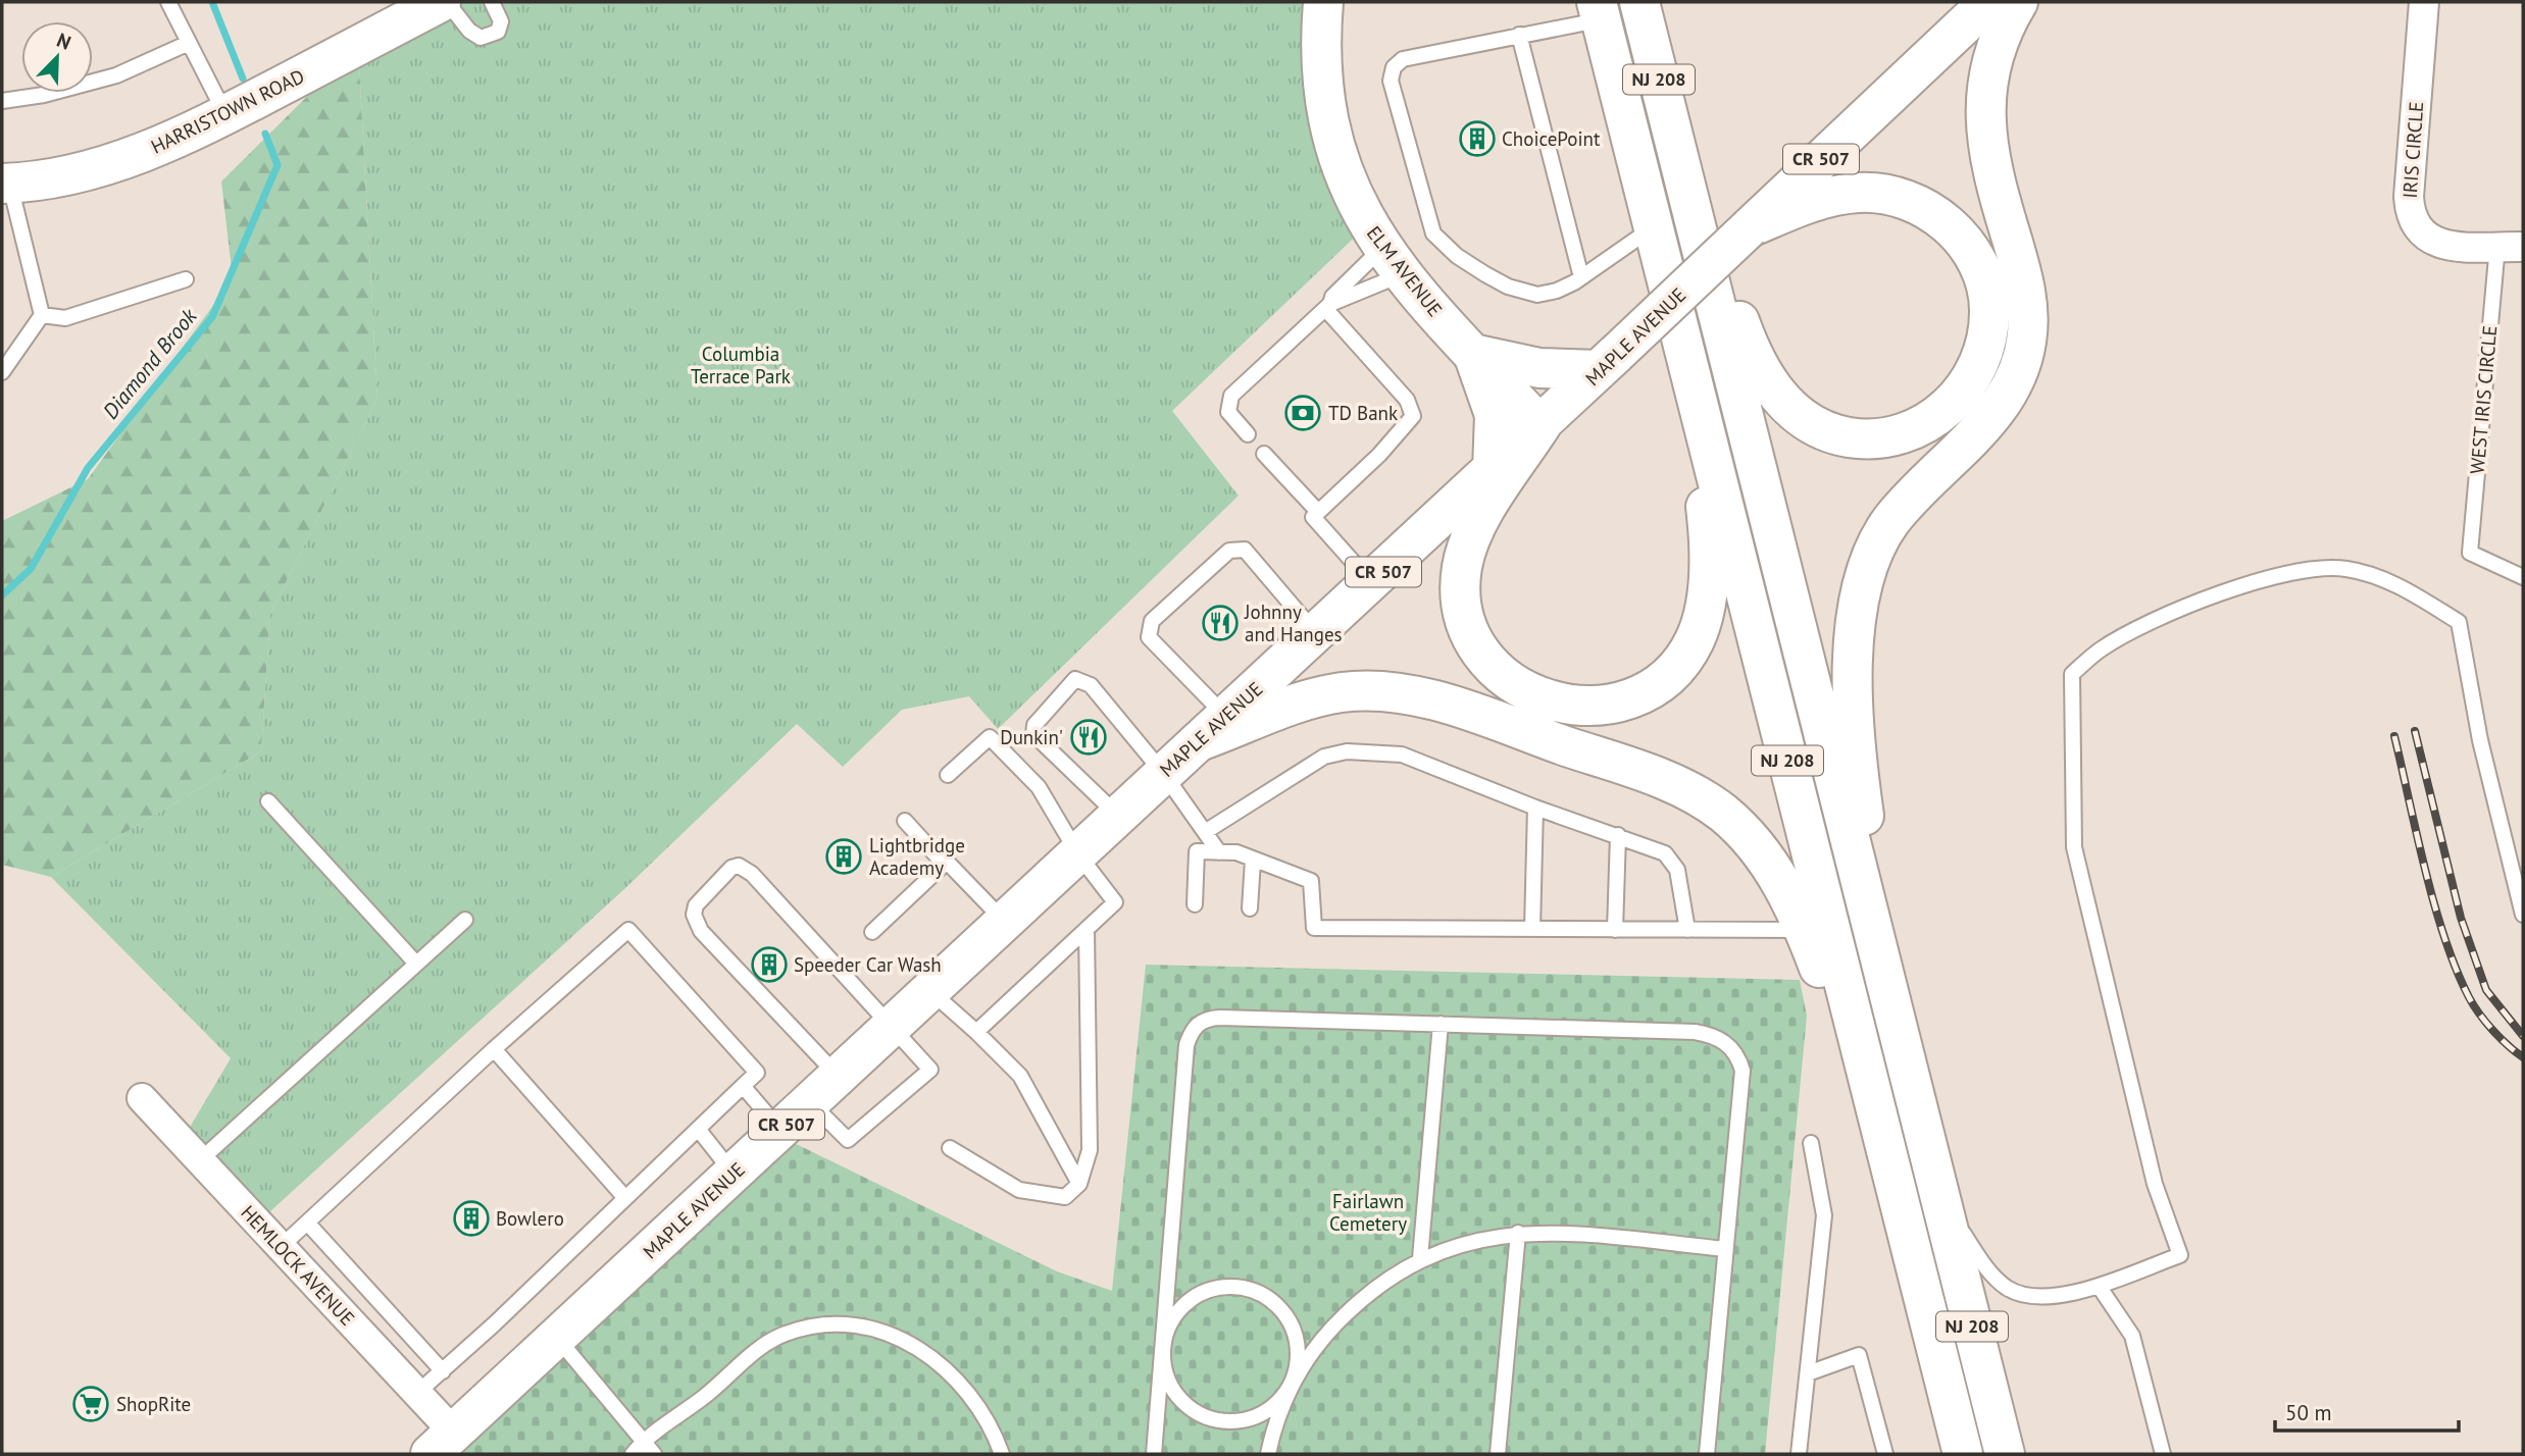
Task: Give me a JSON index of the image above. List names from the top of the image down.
{
  "streets": {
    "main road": [
      "NJ 208",
      "HARRISTOWN ROAD",
      "CR 507",
      "ELM AVENUE",
      "MAPLE AVENUE"
    ],
    "street": ["IRIS CIRCLE", "HEMLOCK AVENUE"],
    "lane": ["WEST IRIS CIRCLE"]
  },
  "crossings": [
    ["IRIS CIRCLE", "WEST IRIS CIRCLE"],
    ["ELM AVENUE", "MAPLE AVENUE"],
    ["MAPLE AVENUE", "HEMLOCK AVENUE"]
  ],
  "water": ["Diamond Brook"],
  "parks": ["Columbia Terrace Park", "Fairlawn Cemetery"],
  "places": {
    "building": [
      "ChoicePoint",
      "Lightbridge Academy",
      "Speeder Car Wash",
      "Bowlero"
    ],
    "bank": ["TD Bank"],
    "restaurant": ["Johnny and Hanges", "Dunkin'"],
    "supermarket": ["ShopRite"]
  },
  "scale_bar": "50 m",
  "north": "top right"
}
